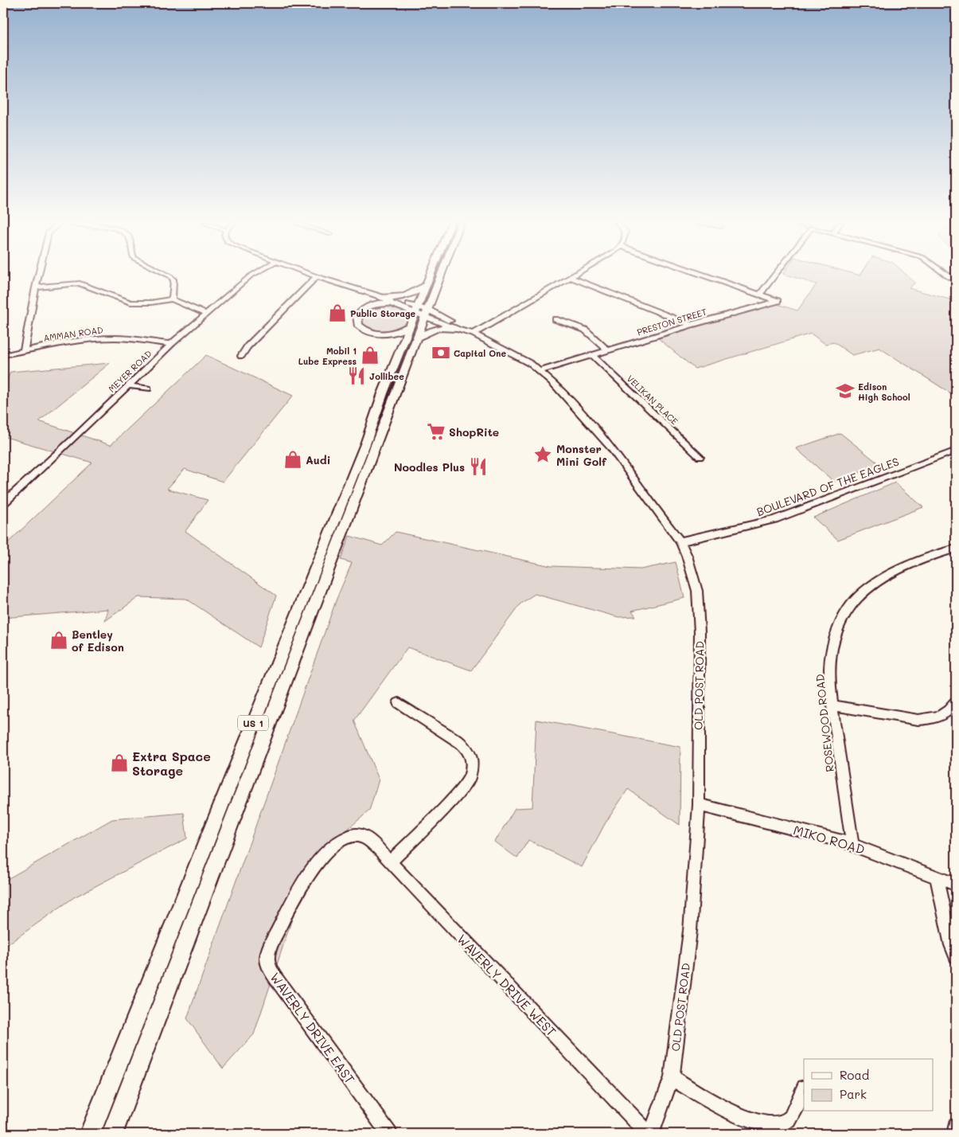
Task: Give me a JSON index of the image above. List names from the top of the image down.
{
  "streets": {
    "highway": ["US 1"],
    "street": [
      "PRESTON STREET",
      "AMMAN ROAD",
      "MEYER ROAD",
      "VELIKAN PLACE",
      "BOULEVARD OF THE EAGLES",
      "OLD POST ROAD",
      "ROSEWOOD ROAD",
      "MIKO ROAD",
      "WAVERLY DRIVE WEST",
      "WAVERLY DRIVE EAST"
    ]
  },
  "crossings": [
    ["PRESTON STREET", "VELIKAN PLACE"],
    ["PRESTON STREET", "OLD POST ROAD"],
    ["AMMAN ROAD", "MEYER ROAD"],
    ["BOULEVARD OF THE EAGLES", "OLD POST ROAD"],
    ["OLD POST ROAD", "US 1"],
    ["OLD POST ROAD", "MIKO ROAD"],
    ["OLD POST ROAD", "WAVERLY DRIVE WEST"],
    ["ROSEWOOD ROAD", "MIKO ROAD"],
    ["WAVERLY DRIVE WEST", "WAVERLY DRIVE EAST"]
  ],
  "places": {
    "shop": [
      "Public Storage",
      "Mobil 1 Lube Express",
      "Audi",
      "Bentley of Edison",
      "Extra Space Storage"
    ],
    "bank": ["Capital One"],
    "restaurant": ["Jollibee", "Noodles Plus"],
    "school or university": ["Edison High School"],
    "supermarket": ["ShopRite"],
    "place": ["Monster Mini Golf"]
  },
  "legend": ["Road", "Park"]
}
